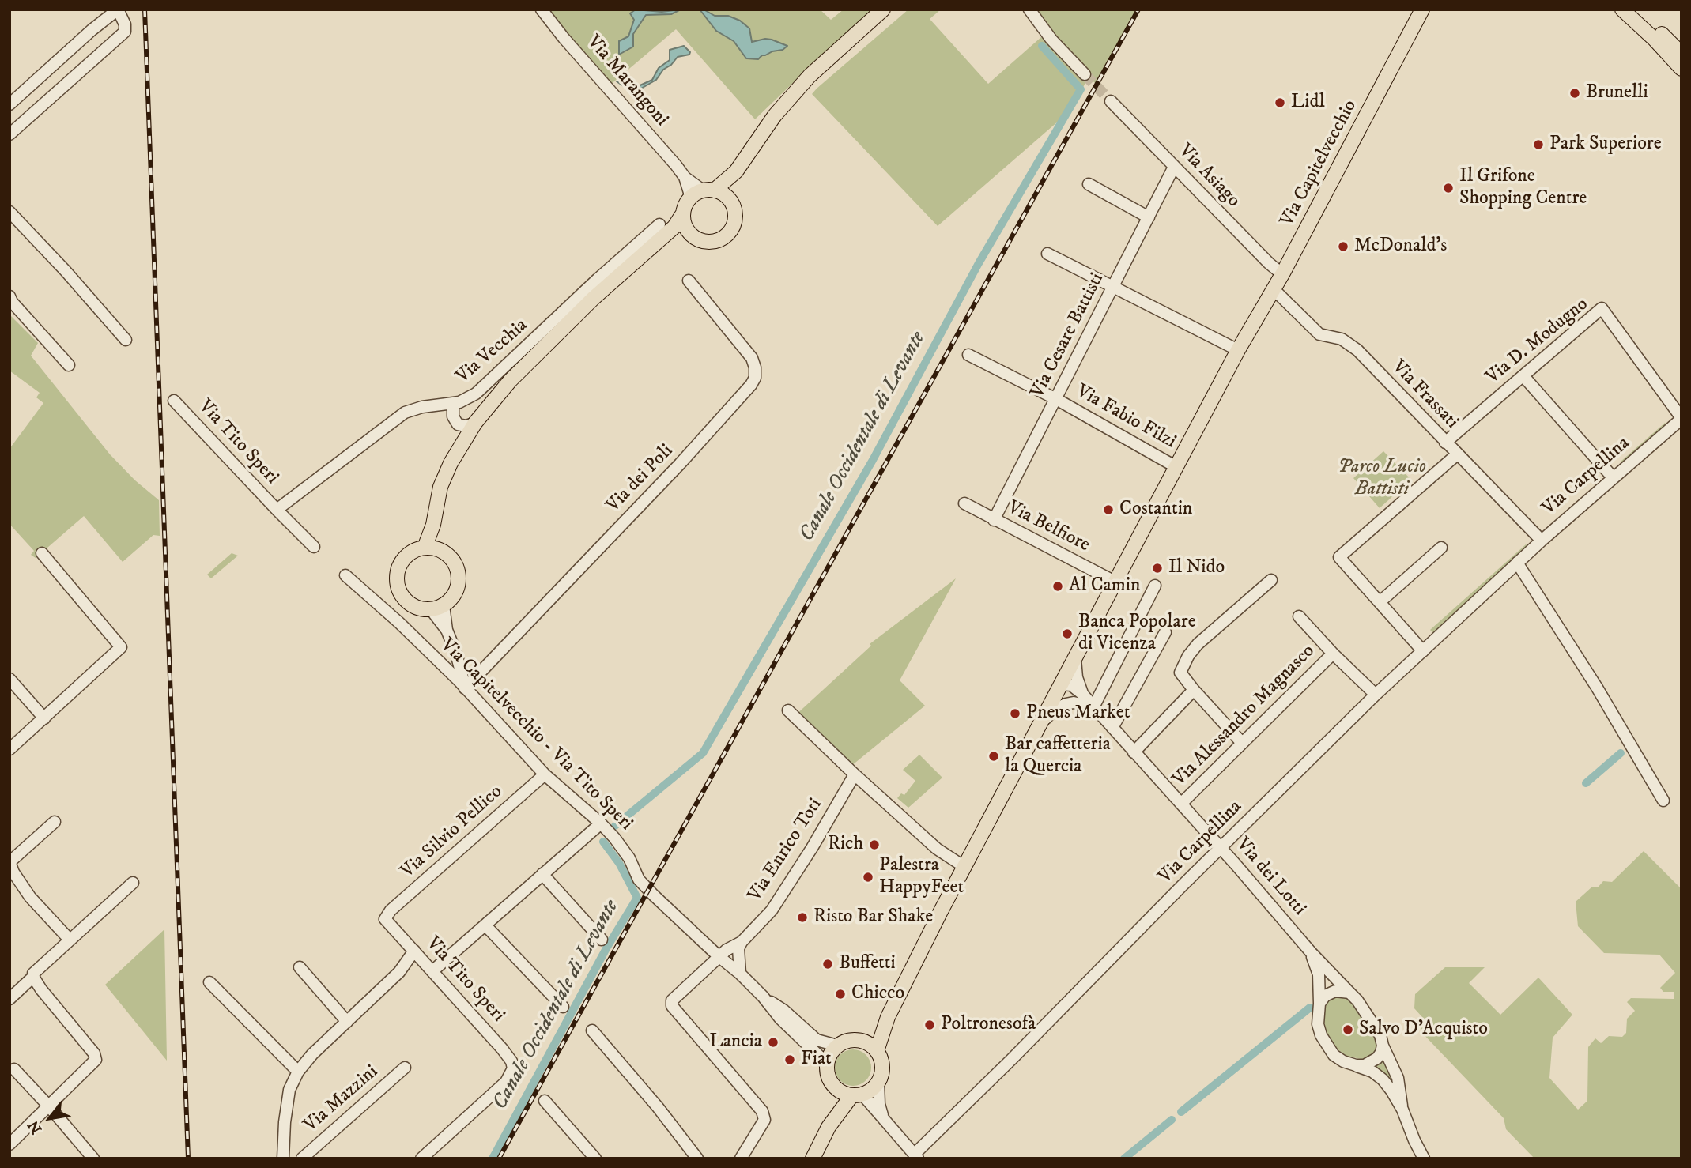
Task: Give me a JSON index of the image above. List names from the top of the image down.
{
  "streets": {
    "main road": ["Via Capitelvecchio"],
    "street": [
      "Via Marangoni",
      "Via Asiago",
      "Via Cesare Battisti",
      "Via D. Modugno",
      "Via Vecchia",
      "Via Frassati",
      "Via Fabio Filzi",
      "Via Tito Speri",
      "Via Carpellina",
      "Via dei Poli",
      "Via Belfiore",
      "Via Alessandro Magnasco",
      "Via Capitelvecchio - Via Tito Speri",
      "Via Silvio Pellico",
      "Via Enrico Toti",
      "Via dei Lotti",
      "Via Mazzini"
    ]
  },
  "crossings": [
    ["Via Capitelvecchio", "Via Asiago"],
    ["Via Capitelvecchio", "Via Frassati"],
    ["Via Asiago", "Via Cesare Battisti"],
    ["Via Cesare Battisti", "Via Fabio Filzi"],
    ["Via Cesare Battisti", "Via Belfiore"],
    ["Via D. Modugno", "Via Frassati"],
    ["Via D. Modugno", "Via Carpellina"],
    ["Via Vecchia", "Via Tito Speri"],
    ["Via Frassati", "Via Carpellina"],
    ["Via Tito Speri", "Via Silvio Pellico"],
    ["Via Carpellina", "Via Alessandro Magnasco"],
    ["Via Carpellina", "Via dei Lotti"],
    ["Via dei Poli", "Via Capitelvecchio - Via Tito Speri"],
    ["Via Alessandro Magnasco", "Via dei Lotti"],
    ["Via Capitelvecchio - Via Tito Speri", "Via Silvio Pellico"],
    ["Via Capitelvecchio - Via Tito Speri", "Via Enrico Toti"]
  ],
  "water": ["Canale Occidentale di Levante"],
  "parks": ["Parco Lucio Battisti"],
  "places": [
    "Brunelli",
    "Lidl",
    "Park Superiore",
    "Il Grifone Shopping Centre",
    "McDonald's",
    "Costantin",
    "Il Nido",
    "Al Camin",
    "Banca Popolare di Vicenza",
    "Pneus Market",
    "Bar caffetteria la Quercia",
    "Rich",
    "Palestra HappyFeet",
    "Risto Bar Shake",
    "Buffetti",
    "Chicco",
    "Poltronesofà",
    "Salvo D'Acquisto",
    "Lancia",
    "Fiat"
  ],
  "north": "bottom left"
}
